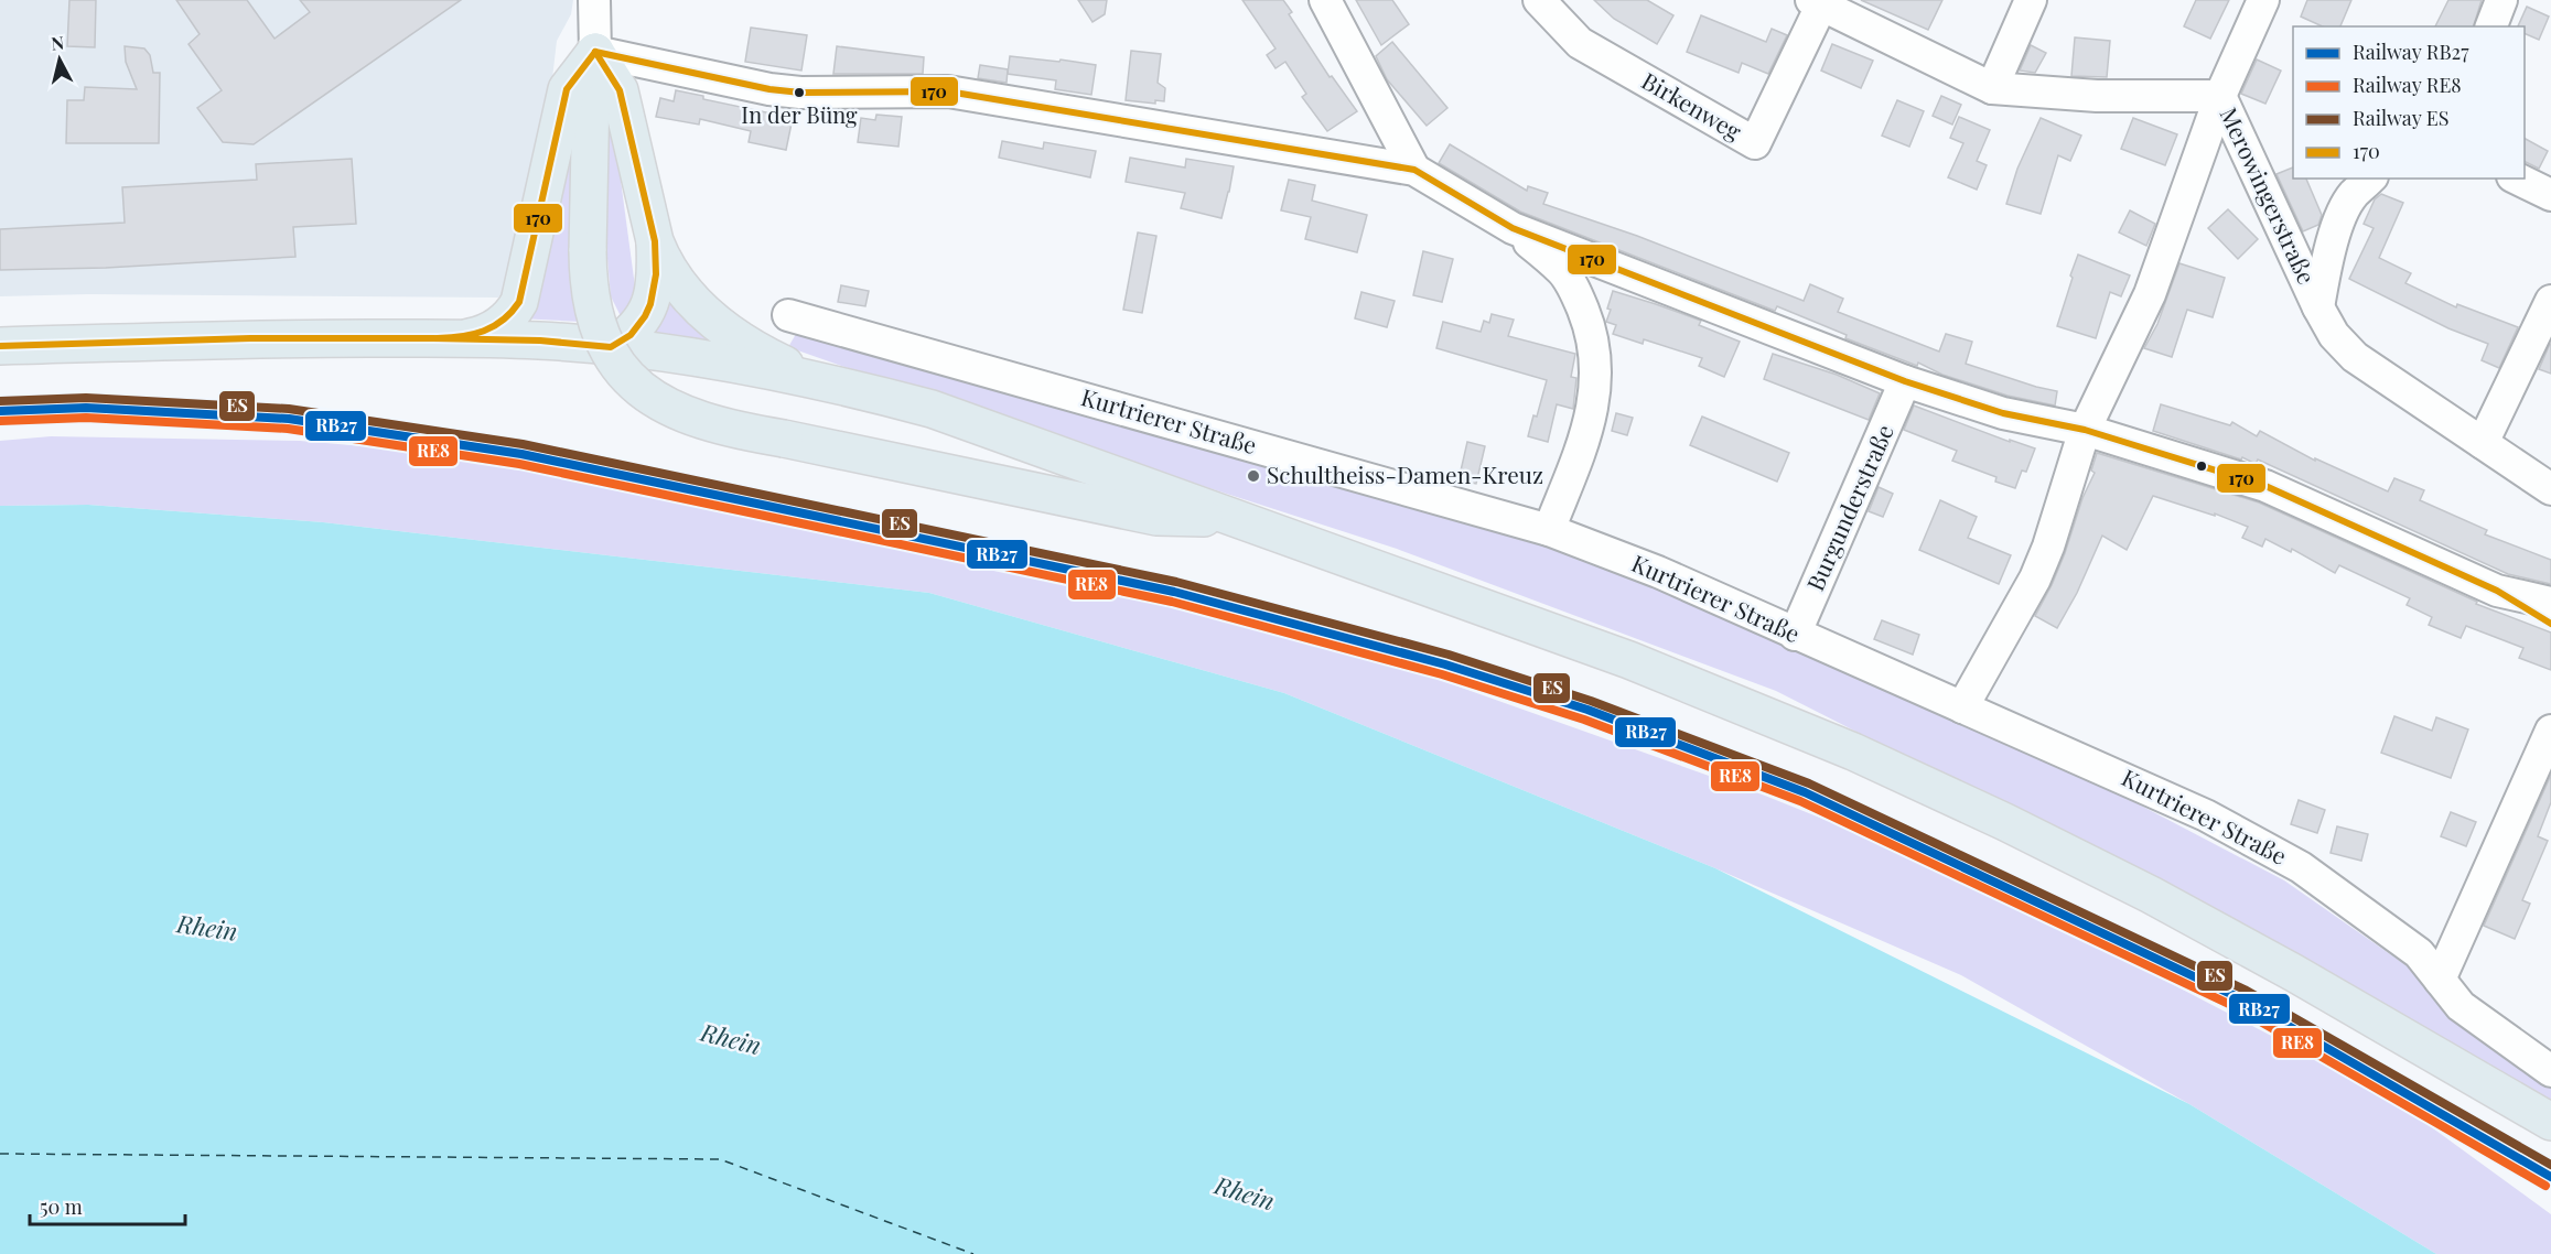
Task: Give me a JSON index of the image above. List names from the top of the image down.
{
  "streets": {
    "street": [
      "Birkenweg",
      "Merowingerstraße",
      "Kurtrierer Straße",
      "Burgunderstraße"
    ]
  },
  "crossings": [
    ["Birkenweg", "Merowingerstraße"],
    ["Kurtrierer Straße", "Burgunderstraße"]
  ],
  "water": ["Rhein"],
  "places": ["In der Büng", "Schultheiss-Damen-Kreuz"],
  "lines": [
    "transit line 170",
    "rail line ES",
    "rail line RB27",
    "rail line RE8"
  ],
  "legend": [
    "Railway RB27",
    "Railway RE8",
    "Railway ES",
    "170"
  ],
  "scale_bar": "50 m",
  "north": "top"
}
